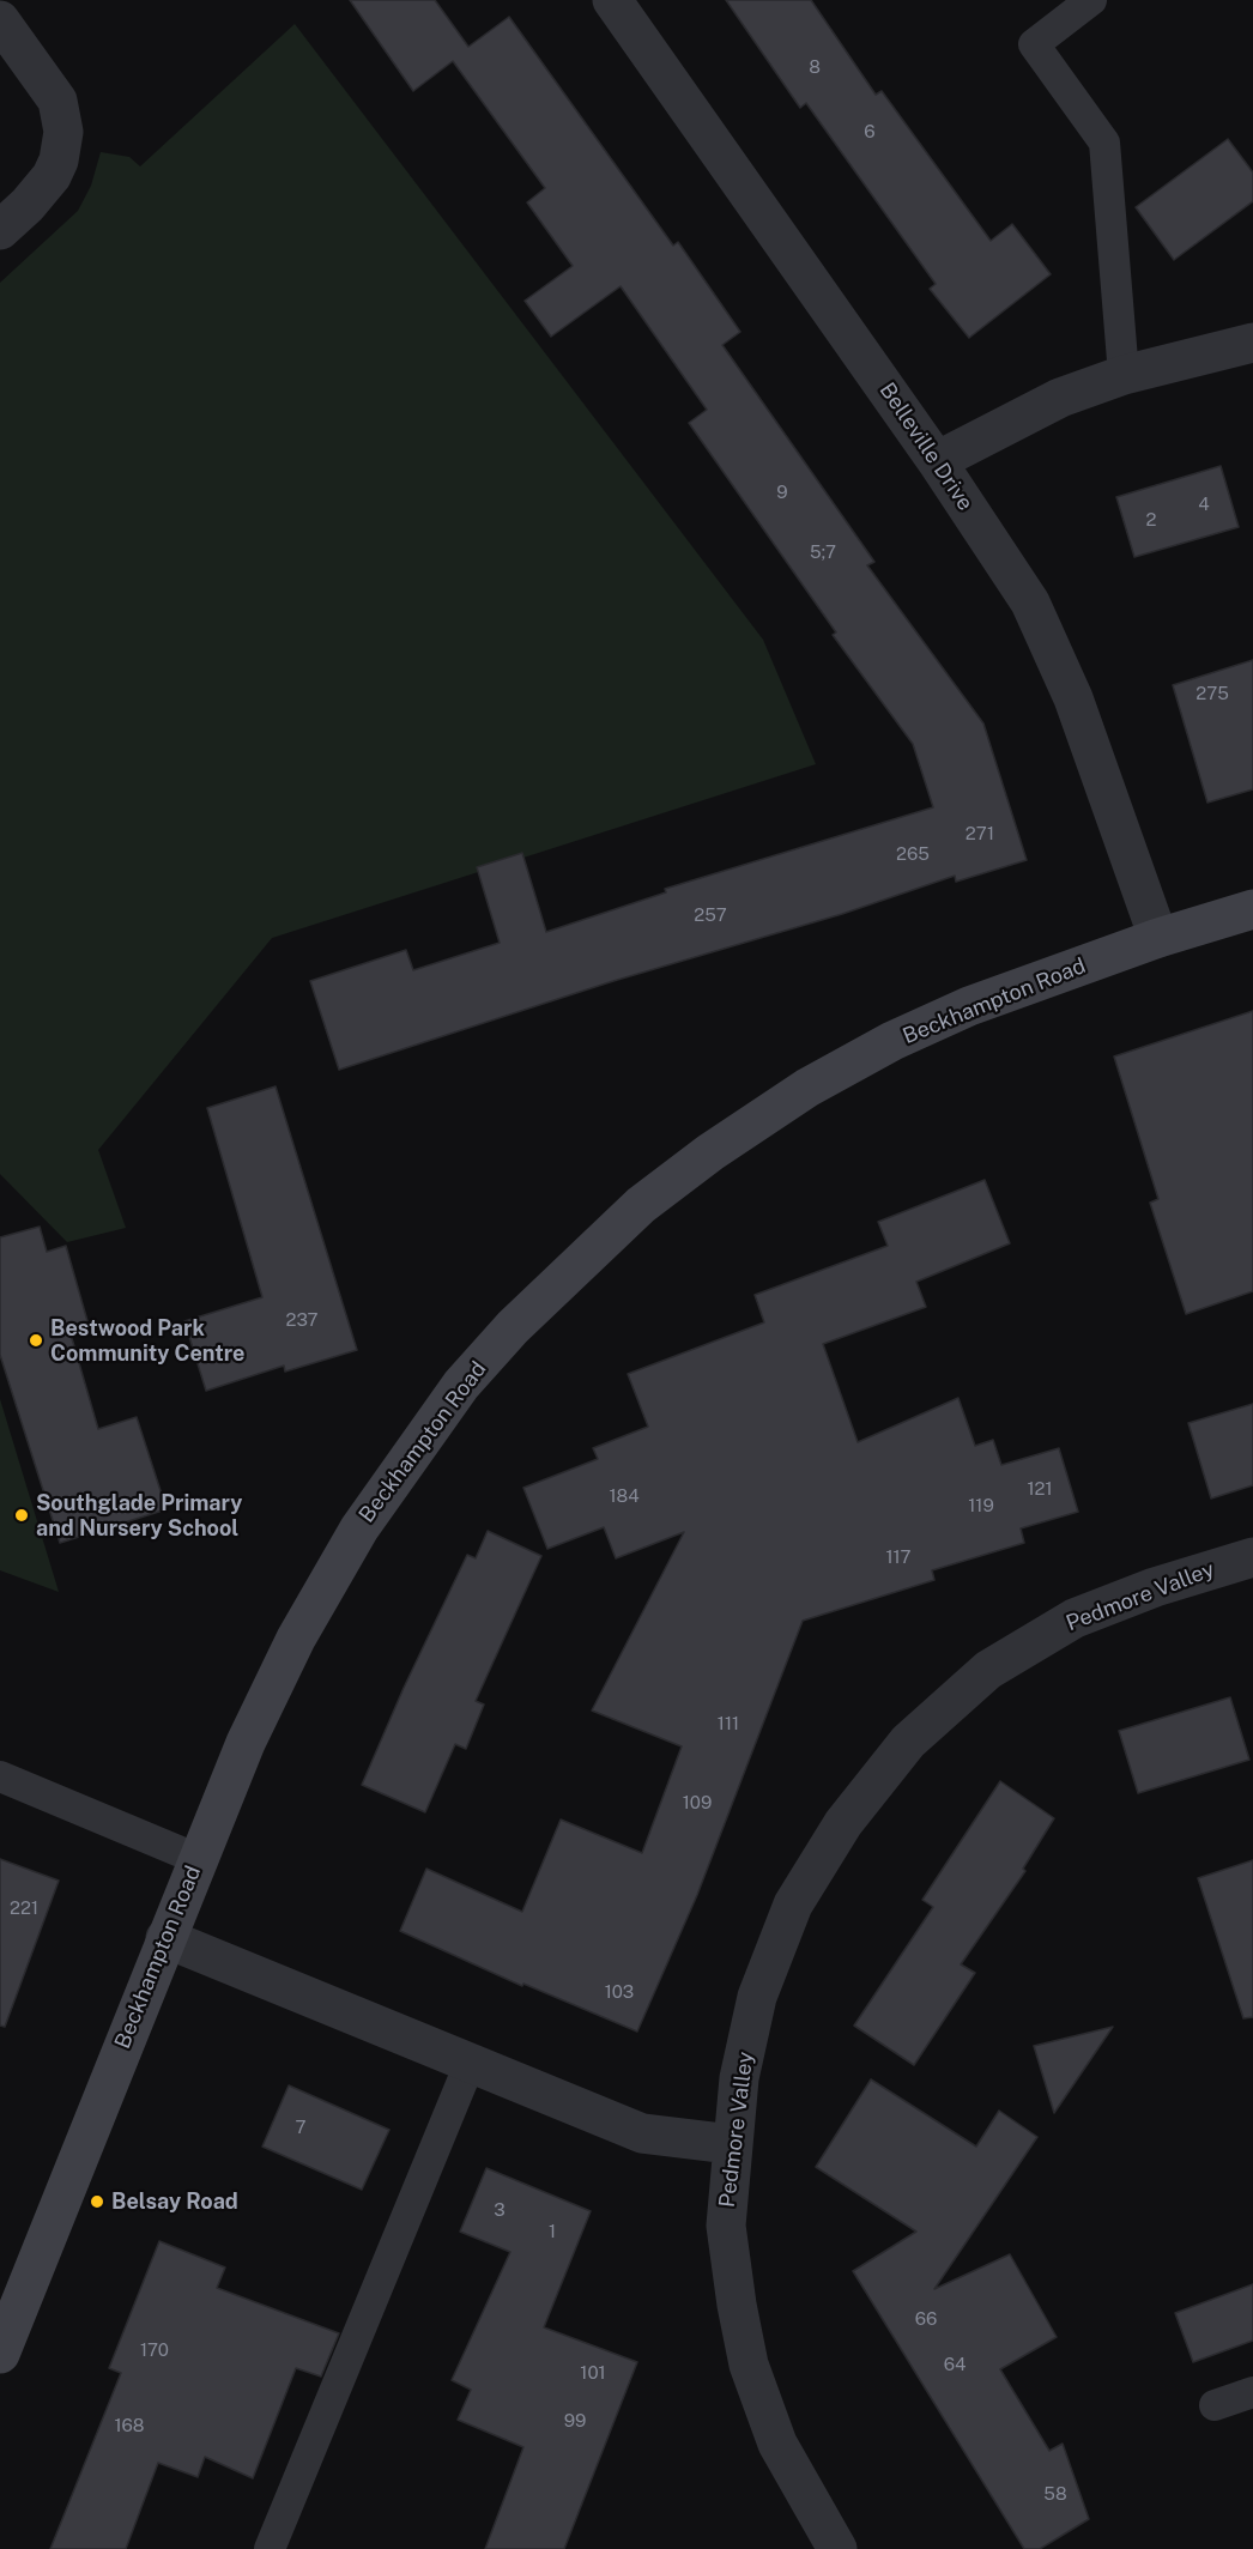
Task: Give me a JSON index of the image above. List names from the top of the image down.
{
  "streets": {
    "street": ["Belleville Drive", "Beckhampton Road", "Pedmore Valley"]
  },
  "crossings": [
    ["Belleville Drive", "Beckhampton Road"]
  ],
  "places": ["Bestwood Park Community Centre", "Southglade Primary and Nursery School", "Belsay Road"],
  "house_numbers": [
    "8",
    "6",
    "9",
    "4",
    "2",
    "5;7",
    "275",
    "271",
    "265",
    "257",
    "237",
    "121",
    "184",
    "119",
    "117",
    "111",
    "109",
    "221",
    "103",
    "7",
    "3",
    "1",
    "66",
    "170",
    "64",
    "101",
    "99",
    "168",
    "58"
  ]
}
